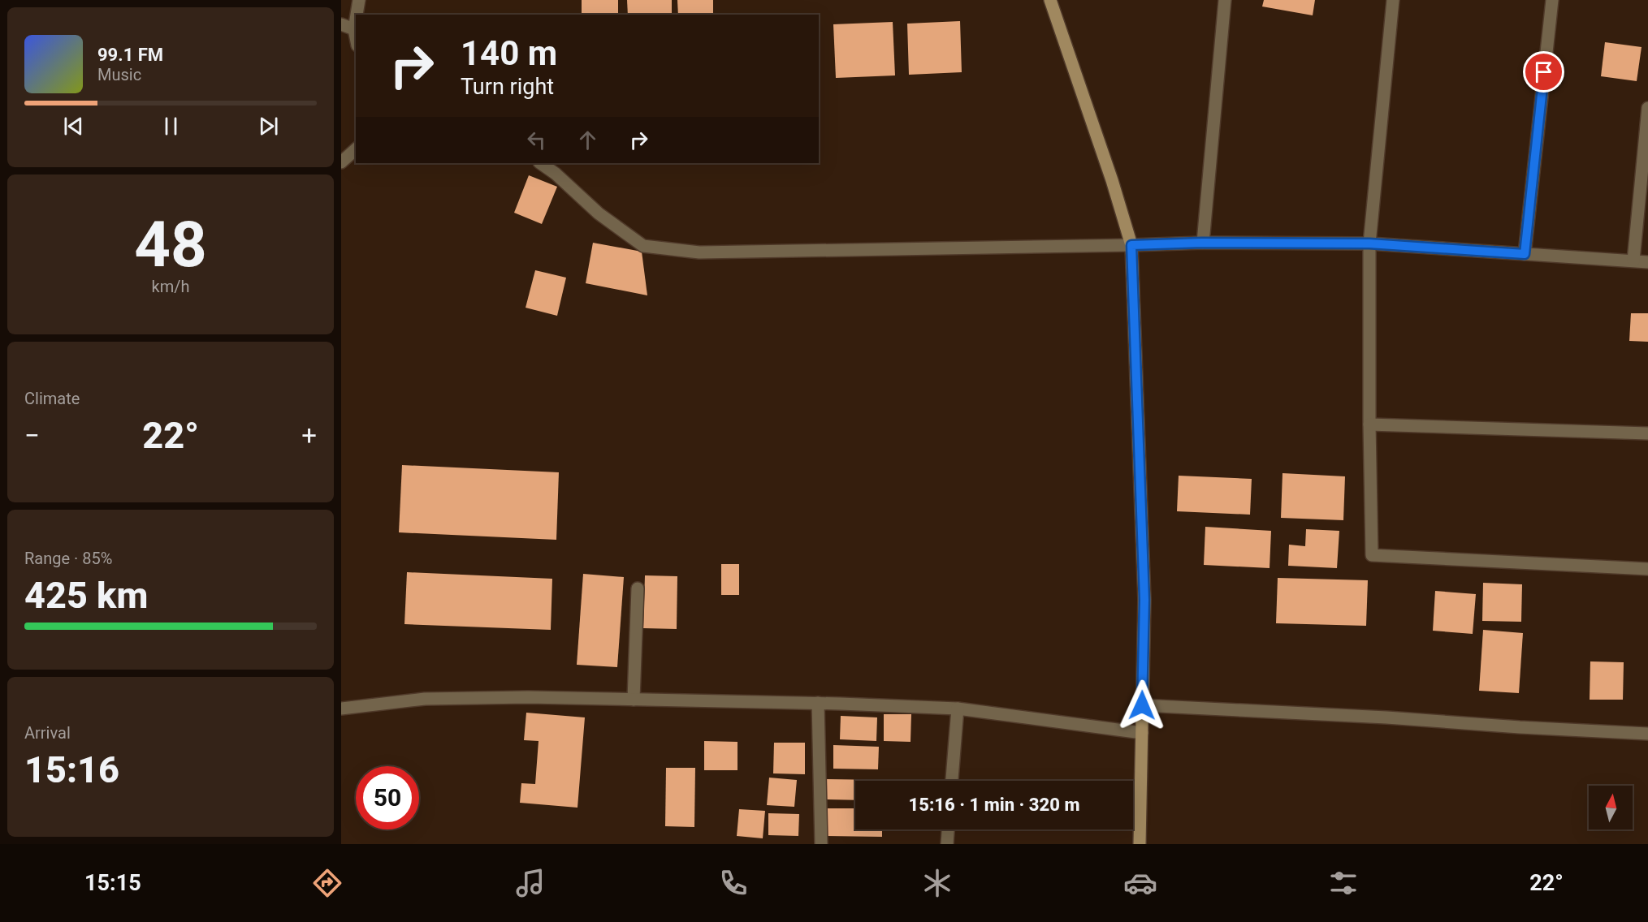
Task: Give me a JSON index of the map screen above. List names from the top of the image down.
{
  "north": "top",
  "page": {
    "turn": ["140 m", "Turn right"],
    "song": ["99.1 FM", "Music"],
    "tile": [
      ["48", "km/h"],
      "Climate",
      ["Range · 85%", "425 km"],
      ["Arrival", "15:16"]
    ],
    "heat": ["−", "22°", "+"],
    "limit": "50",
    "trip": "15:16 · 1 min · 320 m",
    "tabs": ["15:15", "22°"]
  }
}
